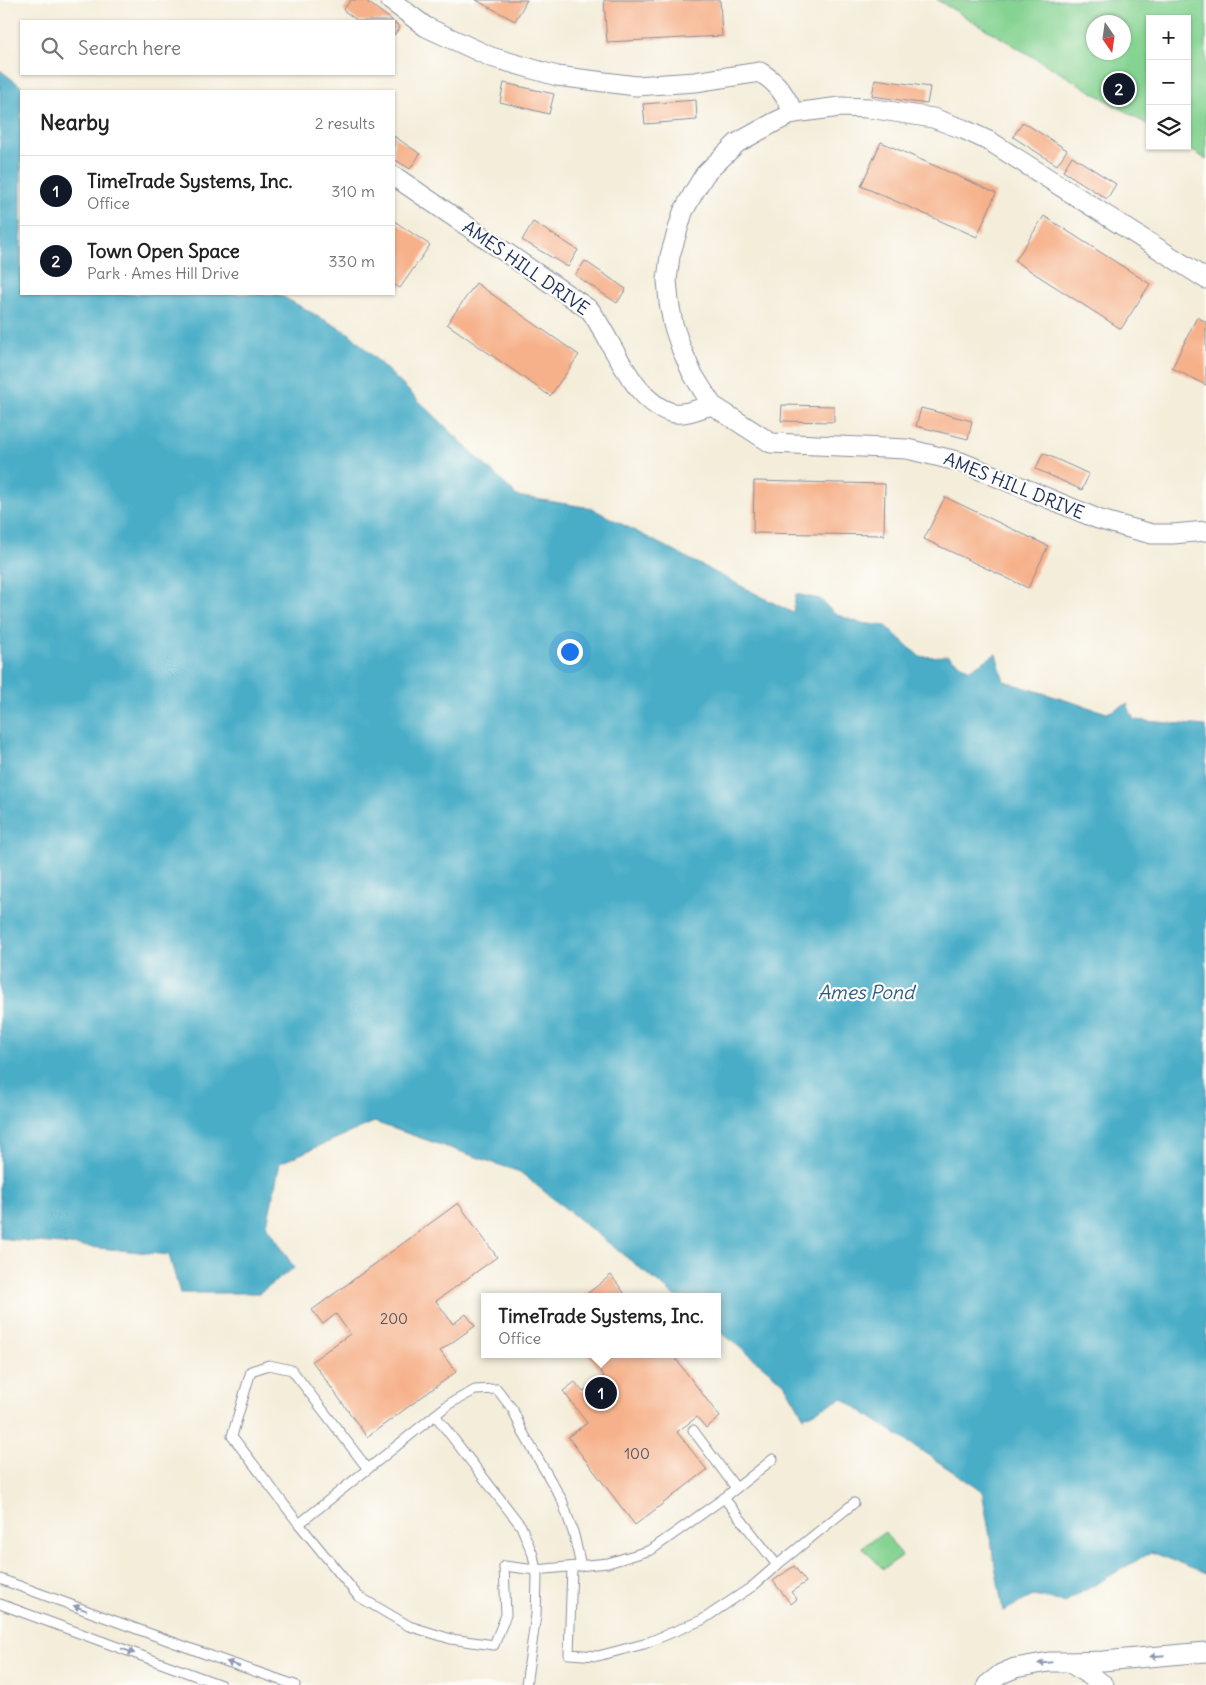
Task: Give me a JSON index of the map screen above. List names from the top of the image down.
{
  "streets": {
    "street": ["AMES HILL DRIVE"]
  },
  "water": ["Ames Pond"],
  "house_numbers": ["200", "100"],
  "north": "bottom",
  "page": {
    "map_buttons": ["+", "−"],
    "search": "Search here",
    "pins": ["2", "1"],
    "heading": ["Nearby", "2 results"],
    "list": [
      {
        "mark": "1",
        "name": "TimeTrade Systems, Inc.",
        "note": "Office",
        "value": "310 m"
      },
      {
        "mark": "2",
        "name": "Town Open Space",
        "note": "Park · Ames Hill Drive",
        "value": "330 m"
      }
    ],
    "popup": ["TimeTrade Systems, Inc.", "Office"]
  }
}
